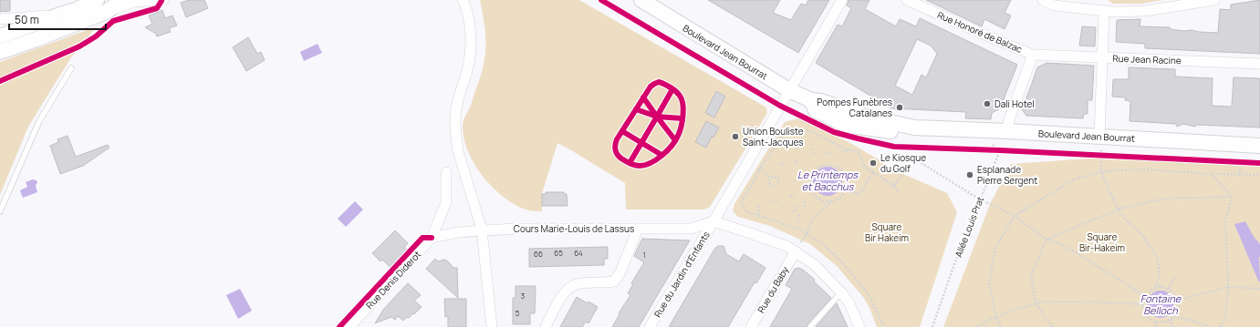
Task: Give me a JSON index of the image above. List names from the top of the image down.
{
  "streets": {
    "main road": ["Boulevard Jean Bourrat"],
    "street": [
      "Rue Honoré de Balzac",
      "Rue Jean Racine",
      "Cours Marie-Louis de Lassus",
      "Rue du Jardin d'Enfants",
      "Rue Denis Diderot",
      "Rue du Baby"
    ],
    "path": ["Allée Louis Prat"]
  },
  "crossings": [
    ["Rue Honoré de Balzac", "Rue Jean Racine"],
    ["Boulevard Jean Bourrat", "Rue du Jardin d'Enfants"],
    ["Cours Marie-Louis de Lassus", "Rue du Jardin d'Enfants"]
  ],
  "water": ["Le Printemps et Bacchus", "Fontaine Belloch"],
  "parks": ["Square Bir Hakeim", "Square Bir-Hakeim"],
  "places": [
    "Dali Hotel",
    "Pompes Funèbres Catalanes",
    "Union Bouliste Saint-Jacques",
    "Le Kiosque du Golf",
    "Esplanade Pierre Sergent"
  ],
  "house_numbers": [
    "65",
    "64",
    "66",
    "1",
    "3",
    "5"
  ],
  "scale_bar": "50 m"
}
